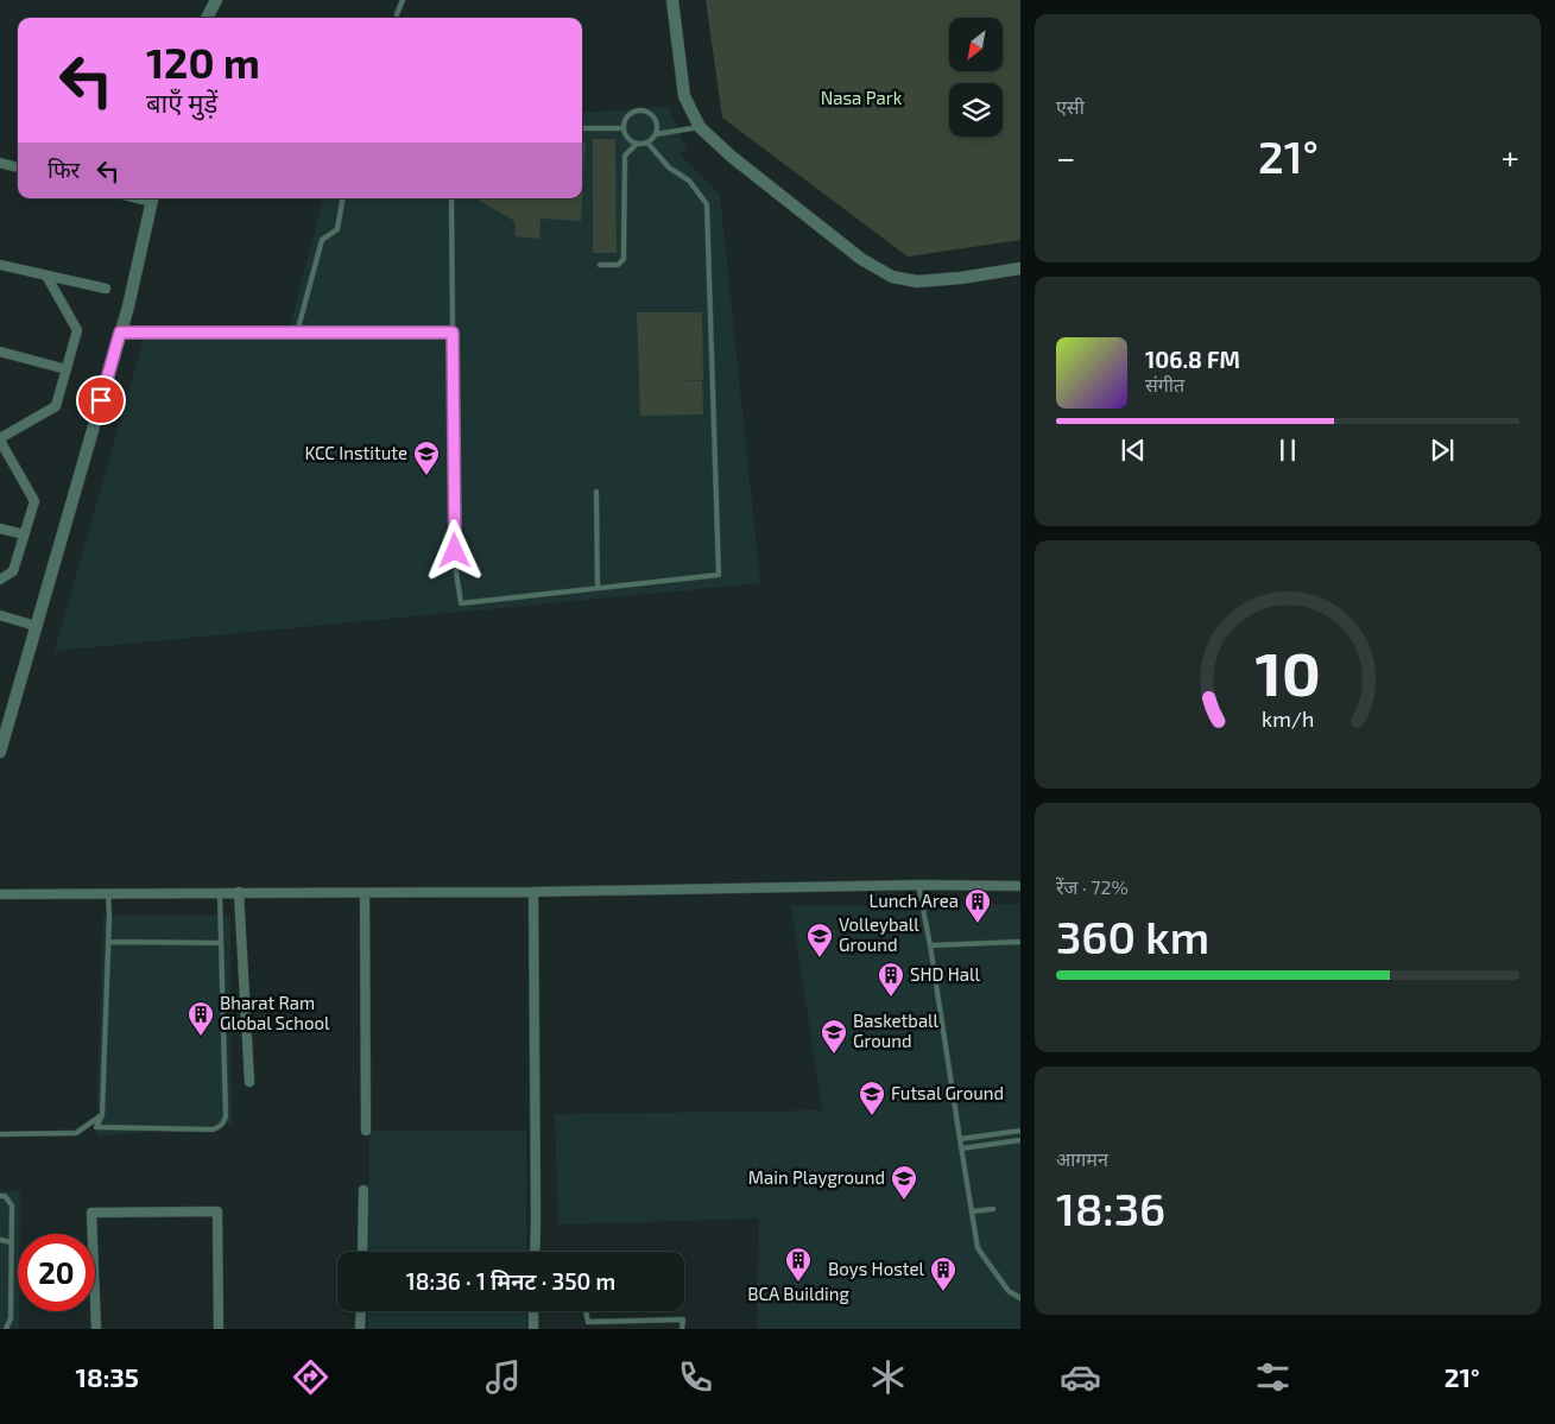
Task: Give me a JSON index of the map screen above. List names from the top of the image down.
{
  "parks": ["Nasa Park"],
  "places": {
    "school or university": [
      "KCC Institute",
      "Volleyball Ground",
      "Basketball Ground",
      "Futsal Ground",
      "Main Playground"
    ],
    "building": [
      "Lunch Area",
      "SHD Hall",
      "Bharat Ram Global School",
      "BCA Building",
      "Boys Hostel"
    ]
  },
  "north": "bottom left",
  "page": {
    "tile": [
      "एसी",
      ["रेंज · 72%", "360 km"],
      ["आगमन", "18:36"]
    ],
    "turn": ["120 m", "बाएँ मुड़ें"],
    "heat": ["−", "21°", "+"],
    "then": "फिर",
    "song": ["106.8 FM", "संगीत"],
    "limit": "20",
    "trip": "18:36 · 1 मिनट · 350 m",
    "tabs": ["18:35", "21°"],
    "gauge": ["10", "km/h"]
  }
}
